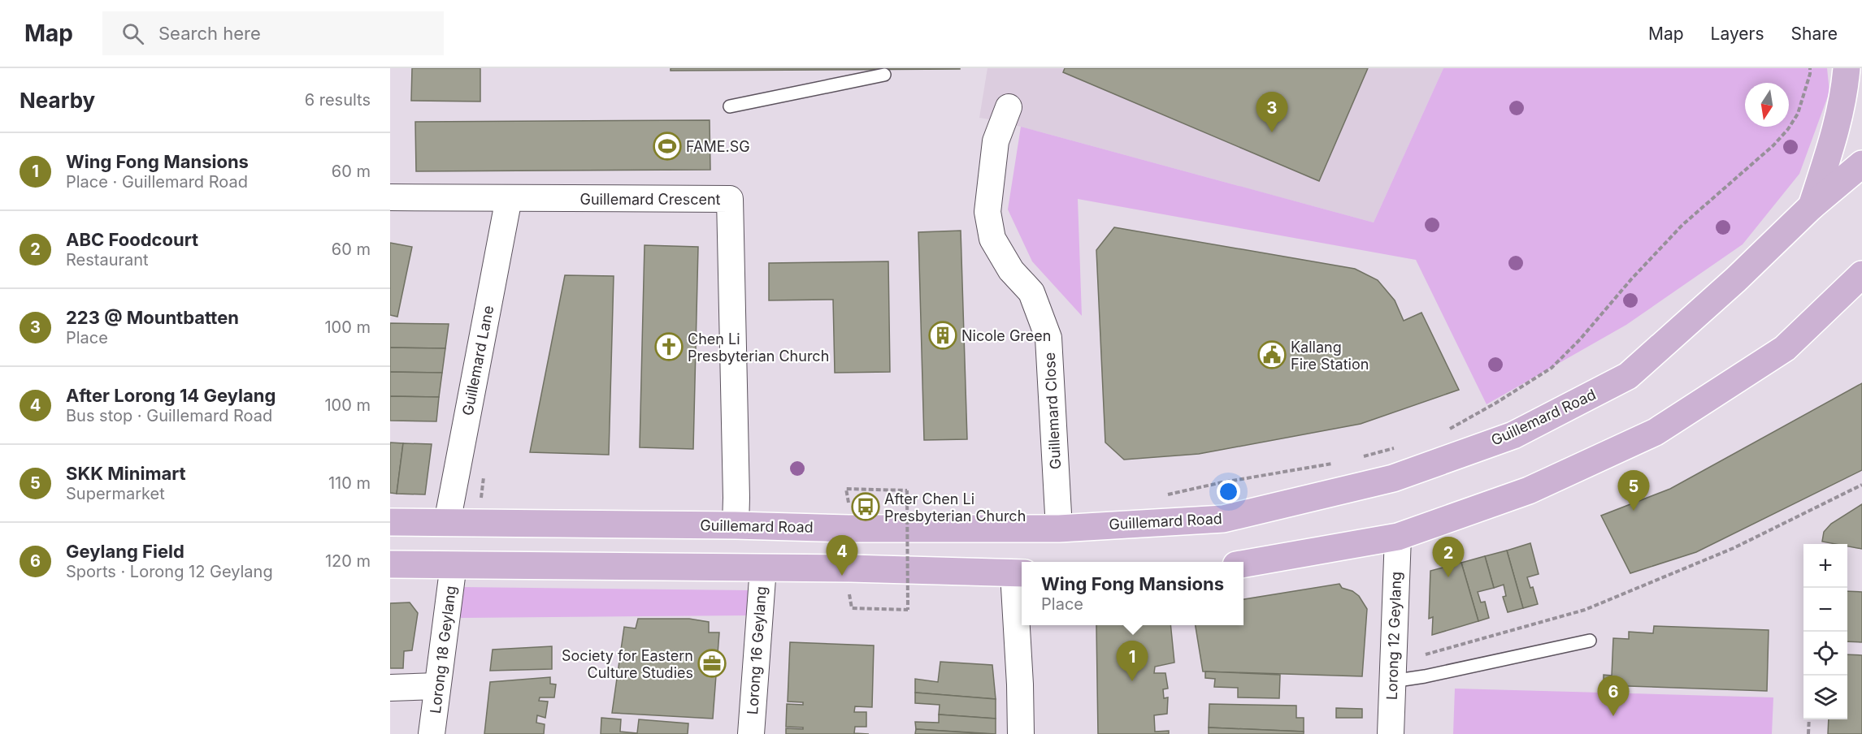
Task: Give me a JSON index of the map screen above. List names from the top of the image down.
{
  "streets": {
    "main road": ["Guillemard Road"],
    "street": [
      "Guillemard Crescent",
      "Guillemard Lane",
      "Guillemard Close",
      "Lorong 12 Geylang",
      "Lorong 18 Geylang",
      "Lorong 16 Geylang"
    ]
  },
  "crossings": [
    ["Guillemard Crescent", "Guillemard Lane"],
    ["Guillemard Crescent", "Guillemard Road"],
    ["Guillemard Lane", "Guillemard Road"],
    ["Guillemard Close", "Guillemard Road"]
  ],
  "places": {
    "sports": ["FAME.SG"],
    "building": ["Nicole Green"],
    "church": ["Chen Li Presbyterian Church"],
    "public building": ["Kallang Fire Station"],
    "bus stop": ["After Chen Li Presbyterian Church"],
    "office": ["Society for Eastern Culture Studies"]
  },
  "north": "bottom",
  "page": {
    "header": "Map",
    "search": "Search here",
    "nav": ["Map", "Layers", "Share"],
    "heading": ["Nearby", "6 results"],
    "pins": [
      "3",
      "5",
      "4",
      "2",
      "1",
      "6"
    ],
    "list": [
      {
        "mark": "1",
        "name": "Wing Fong Mansions",
        "note": "Place · Guillemard Road",
        "value": "60 m"
      },
      {
        "mark": "2",
        "name": "ABC Foodcourt",
        "note": "Restaurant",
        "value": "60 m"
      },
      {
        "mark": "3",
        "name": "223 @ Mountbatten",
        "note": "Place",
        "value": "100 m"
      },
      {
        "mark": "4",
        "name": "After Lorong 14 Geylang",
        "note": "Bus stop · Guillemard Road",
        "value": "100 m"
      },
      {
        "mark": "5",
        "name": "SKK Minimart",
        "note": "Supermarket",
        "value": "110 m"
      },
      {
        "mark": "6",
        "name": "Geylang Field",
        "note": "Sports · Lorong 12 Geylang",
        "value": "120 m"
      }
    ],
    "map_buttons": ["+", "−"],
    "popup": ["Wing Fong Mansions", "Place"]
  }
}
